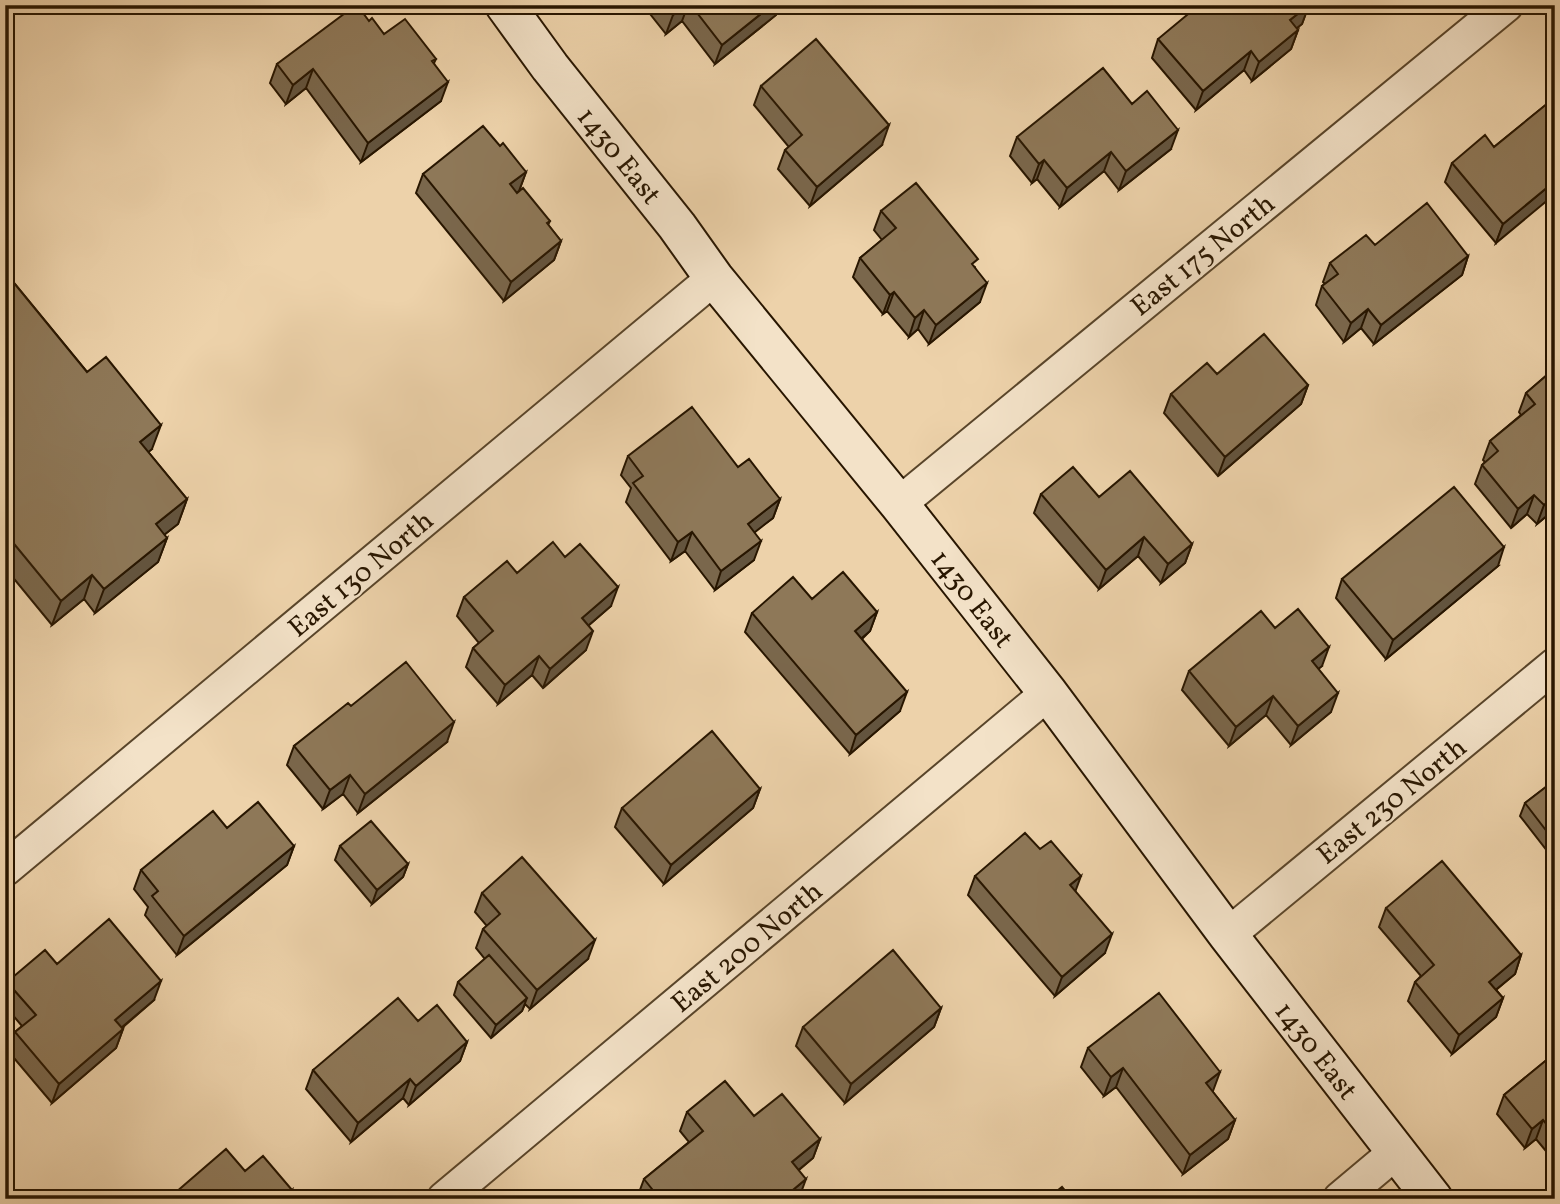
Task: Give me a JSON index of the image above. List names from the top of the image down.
{
  "streets": {
    "street": [
      "1430 East",
      "East 175 North",
      "East 130 North",
      "East 230 North",
      "East 200 North"
    ]
  },
  "crossings": [
    ["1430 East", "East 175 North"],
    ["1430 East", "East 130 North"],
    ["1430 East", "East 230 North"],
    ["1430 East", "East 200 North"]
  ]
}
